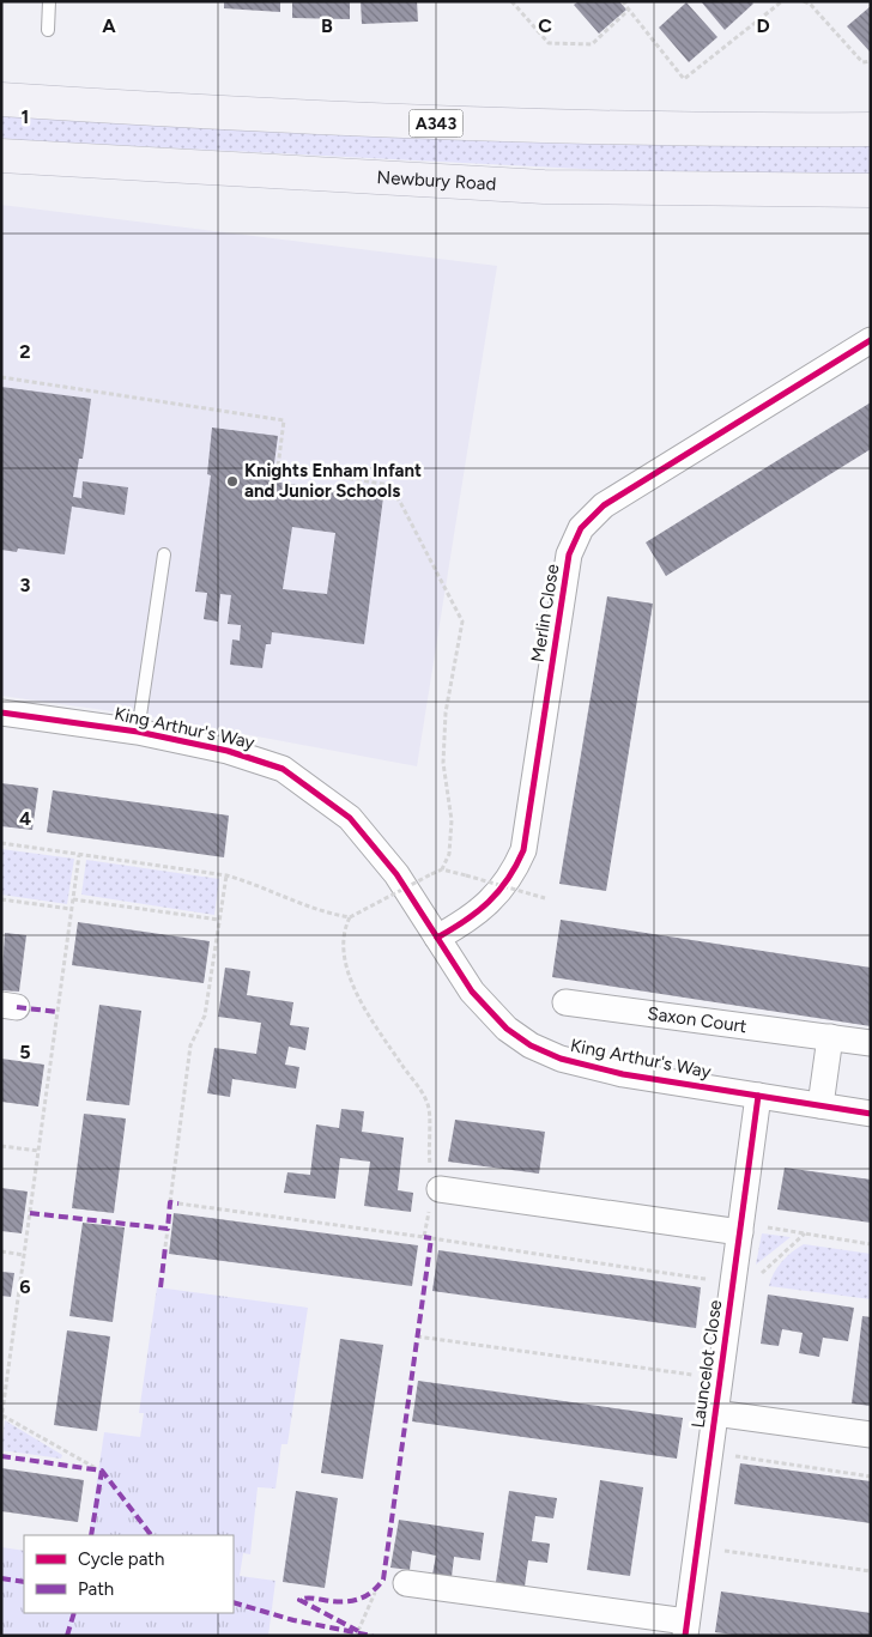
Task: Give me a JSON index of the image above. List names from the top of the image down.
{
  "streets": {
    "main road": ["A343", "Newbury Road"],
    "street": [
      "Merlin Close",
      "King Arthur's Way",
      "Saxon Court",
      "Launcelot Close"
    ]
  },
  "crossings": [
    ["Merlin Close", "King Arthur's Way"],
    ["King Arthur's Way", "Launcelot Close"]
  ],
  "places": ["Knights Enham Infant and Junior Schools"],
  "legend": ["Cycle path", "Path"],
  "grid": {
    "columns": [
      "A",
      "B",
      "C",
      "D"
    ],
    "rows": [
      "1",
      "2",
      "3",
      "4",
      "5",
      "6"
    ]
  }
}
